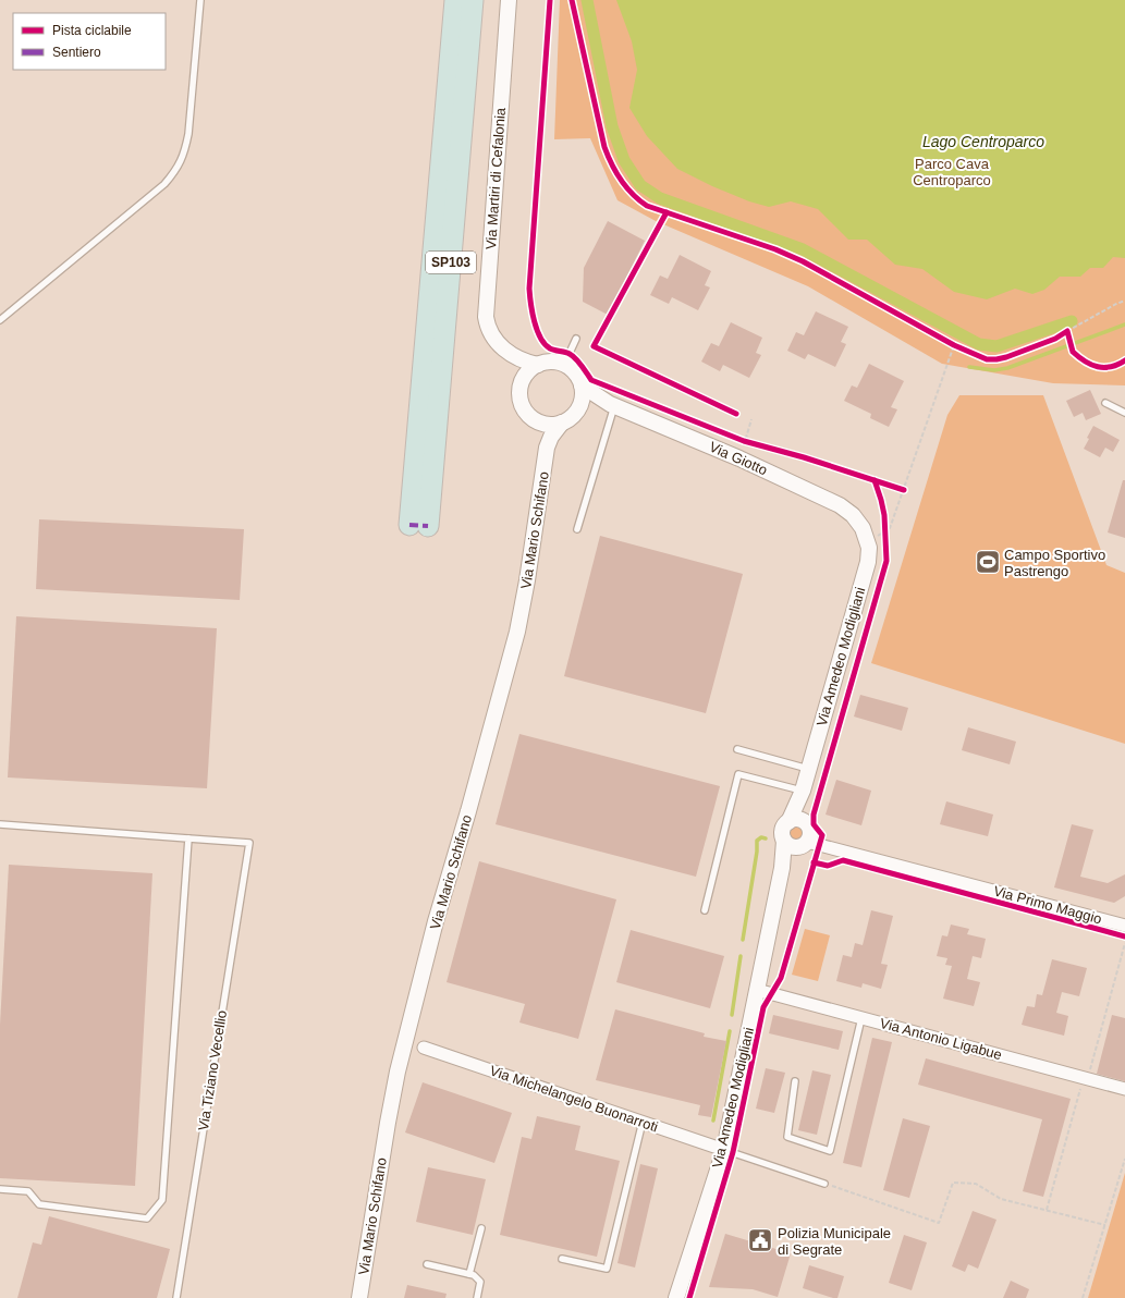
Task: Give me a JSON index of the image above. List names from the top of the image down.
{
  "streets": {
    "highway": ["SP103"],
    "street": [
      "Via Martiri di Cefalonia",
      "Via Giotto",
      "Via Mario Schifano",
      "Via Amedeo Modigliani",
      "Via Primo Maggio",
      "Via Antonio Ligabue",
      "Via Michelangelo Buonarroti"
    ],
    "lane": ["Via Tiziano Vecellio"]
  },
  "crossings": [
    ["Via Martiri di Cefalonia", "Via Giotto"],
    ["Via Martiri di Cefalonia", "Via Mario Schifano"],
    ["Via Giotto", "Via Mario Schifano"],
    ["Via Giotto", "Via Amedeo Modigliani"],
    ["Via Amedeo Modigliani", "Via Primo Maggio"],
    ["Via Amedeo Modigliani", "Via Antonio Ligabue"],
    ["Via Amedeo Modigliani", "Via Michelangelo Buonarroti"]
  ],
  "water": ["Lago Centroparco"],
  "parks": ["Parco Cava Centroparco"],
  "places": {
    "sports": ["Campo Sportivo Pastrengo"],
    "public building": ["Polizia Municipale di Segrate"]
  },
  "legend": ["Pista ciclabile", "Sentiero"]
}
